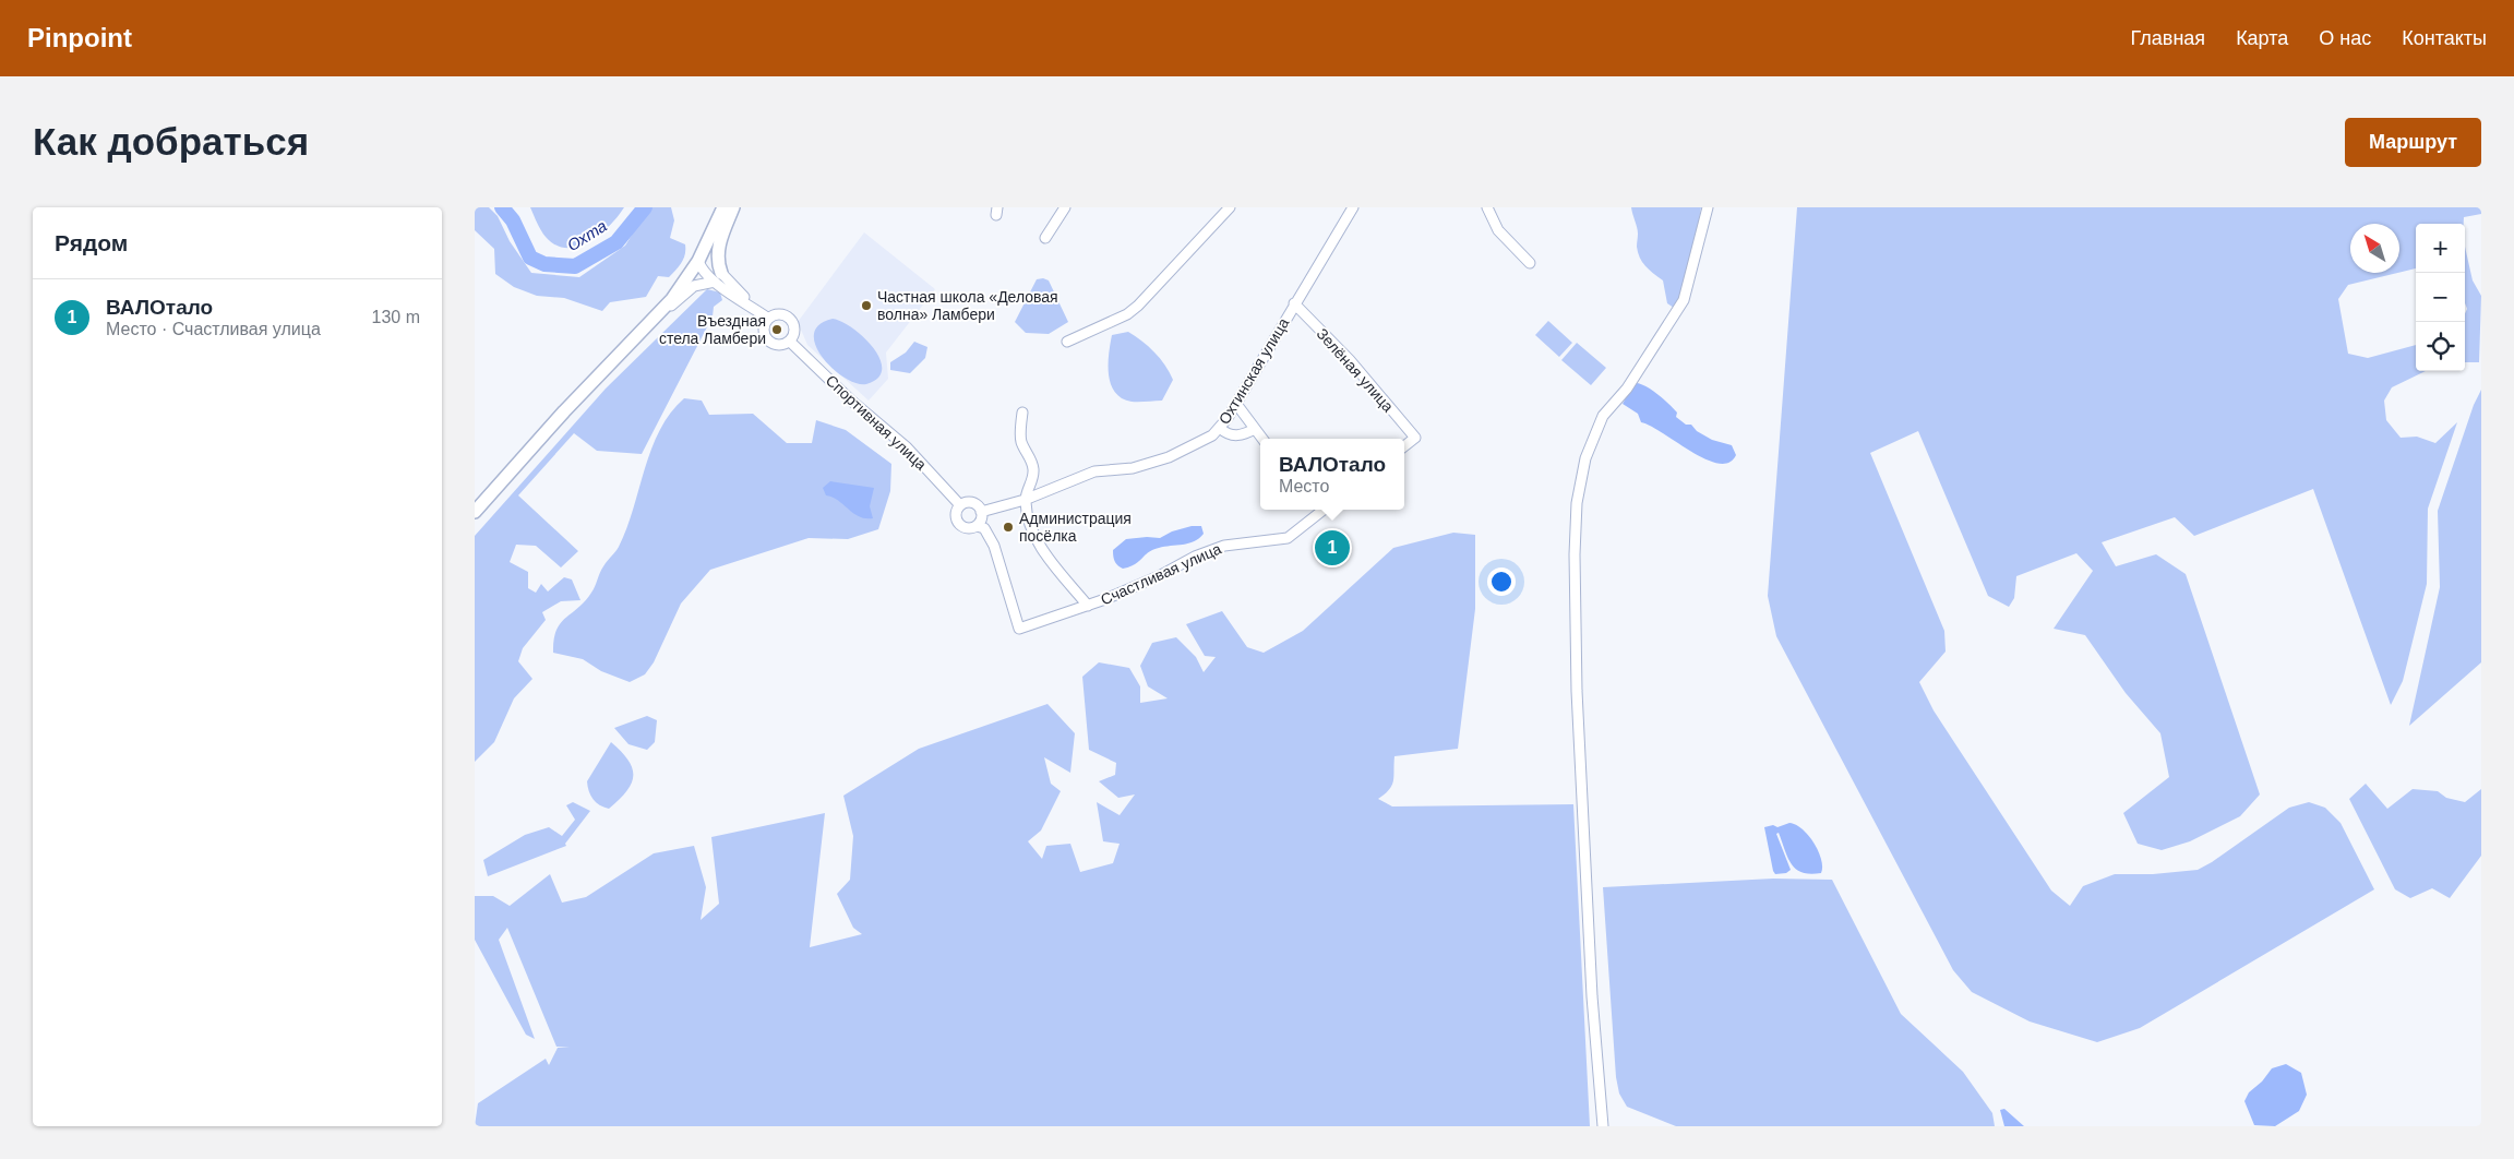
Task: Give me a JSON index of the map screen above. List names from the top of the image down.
{
  "streets": {
    "street": [
      "Зелёная улица",
      "Охтинская улица",
      "Спортивная улица",
      "Счастливая улица"
    ]
  },
  "crossings": [
    ["Зелёная улица", "Охтинская улица"],
    ["Охтинская улица", "Спортивная улица"],
    ["Охтинская улица", "Счастливая улица"],
    ["Спортивная улица", "Счастливая улица"]
  ],
  "water": ["Охта"],
  "places": ["Частная школа «Деловая волна» Ламбери", "Въездная стела Ламбери", "Администрация посёлка"],
  "north": "top left",
  "page": {
    "header": "Pinpoint",
    "nav": [
      "Главная",
      "Карта",
      "О нас",
      "Контакты"
    ],
    "buttons": "Маршрут",
    "title": "Как добраться",
    "heading": "Рядом",
    "map_buttons": ["+", "−"],
    "list": [
      {
        "mark": "1",
        "name": "ВАЛОтало",
        "note": "Место · Счастливая улица",
        "value": "130 m"
      }
    ],
    "popup": ["ВАЛОтало", "Место"],
    "pins": "1"
  }
}
